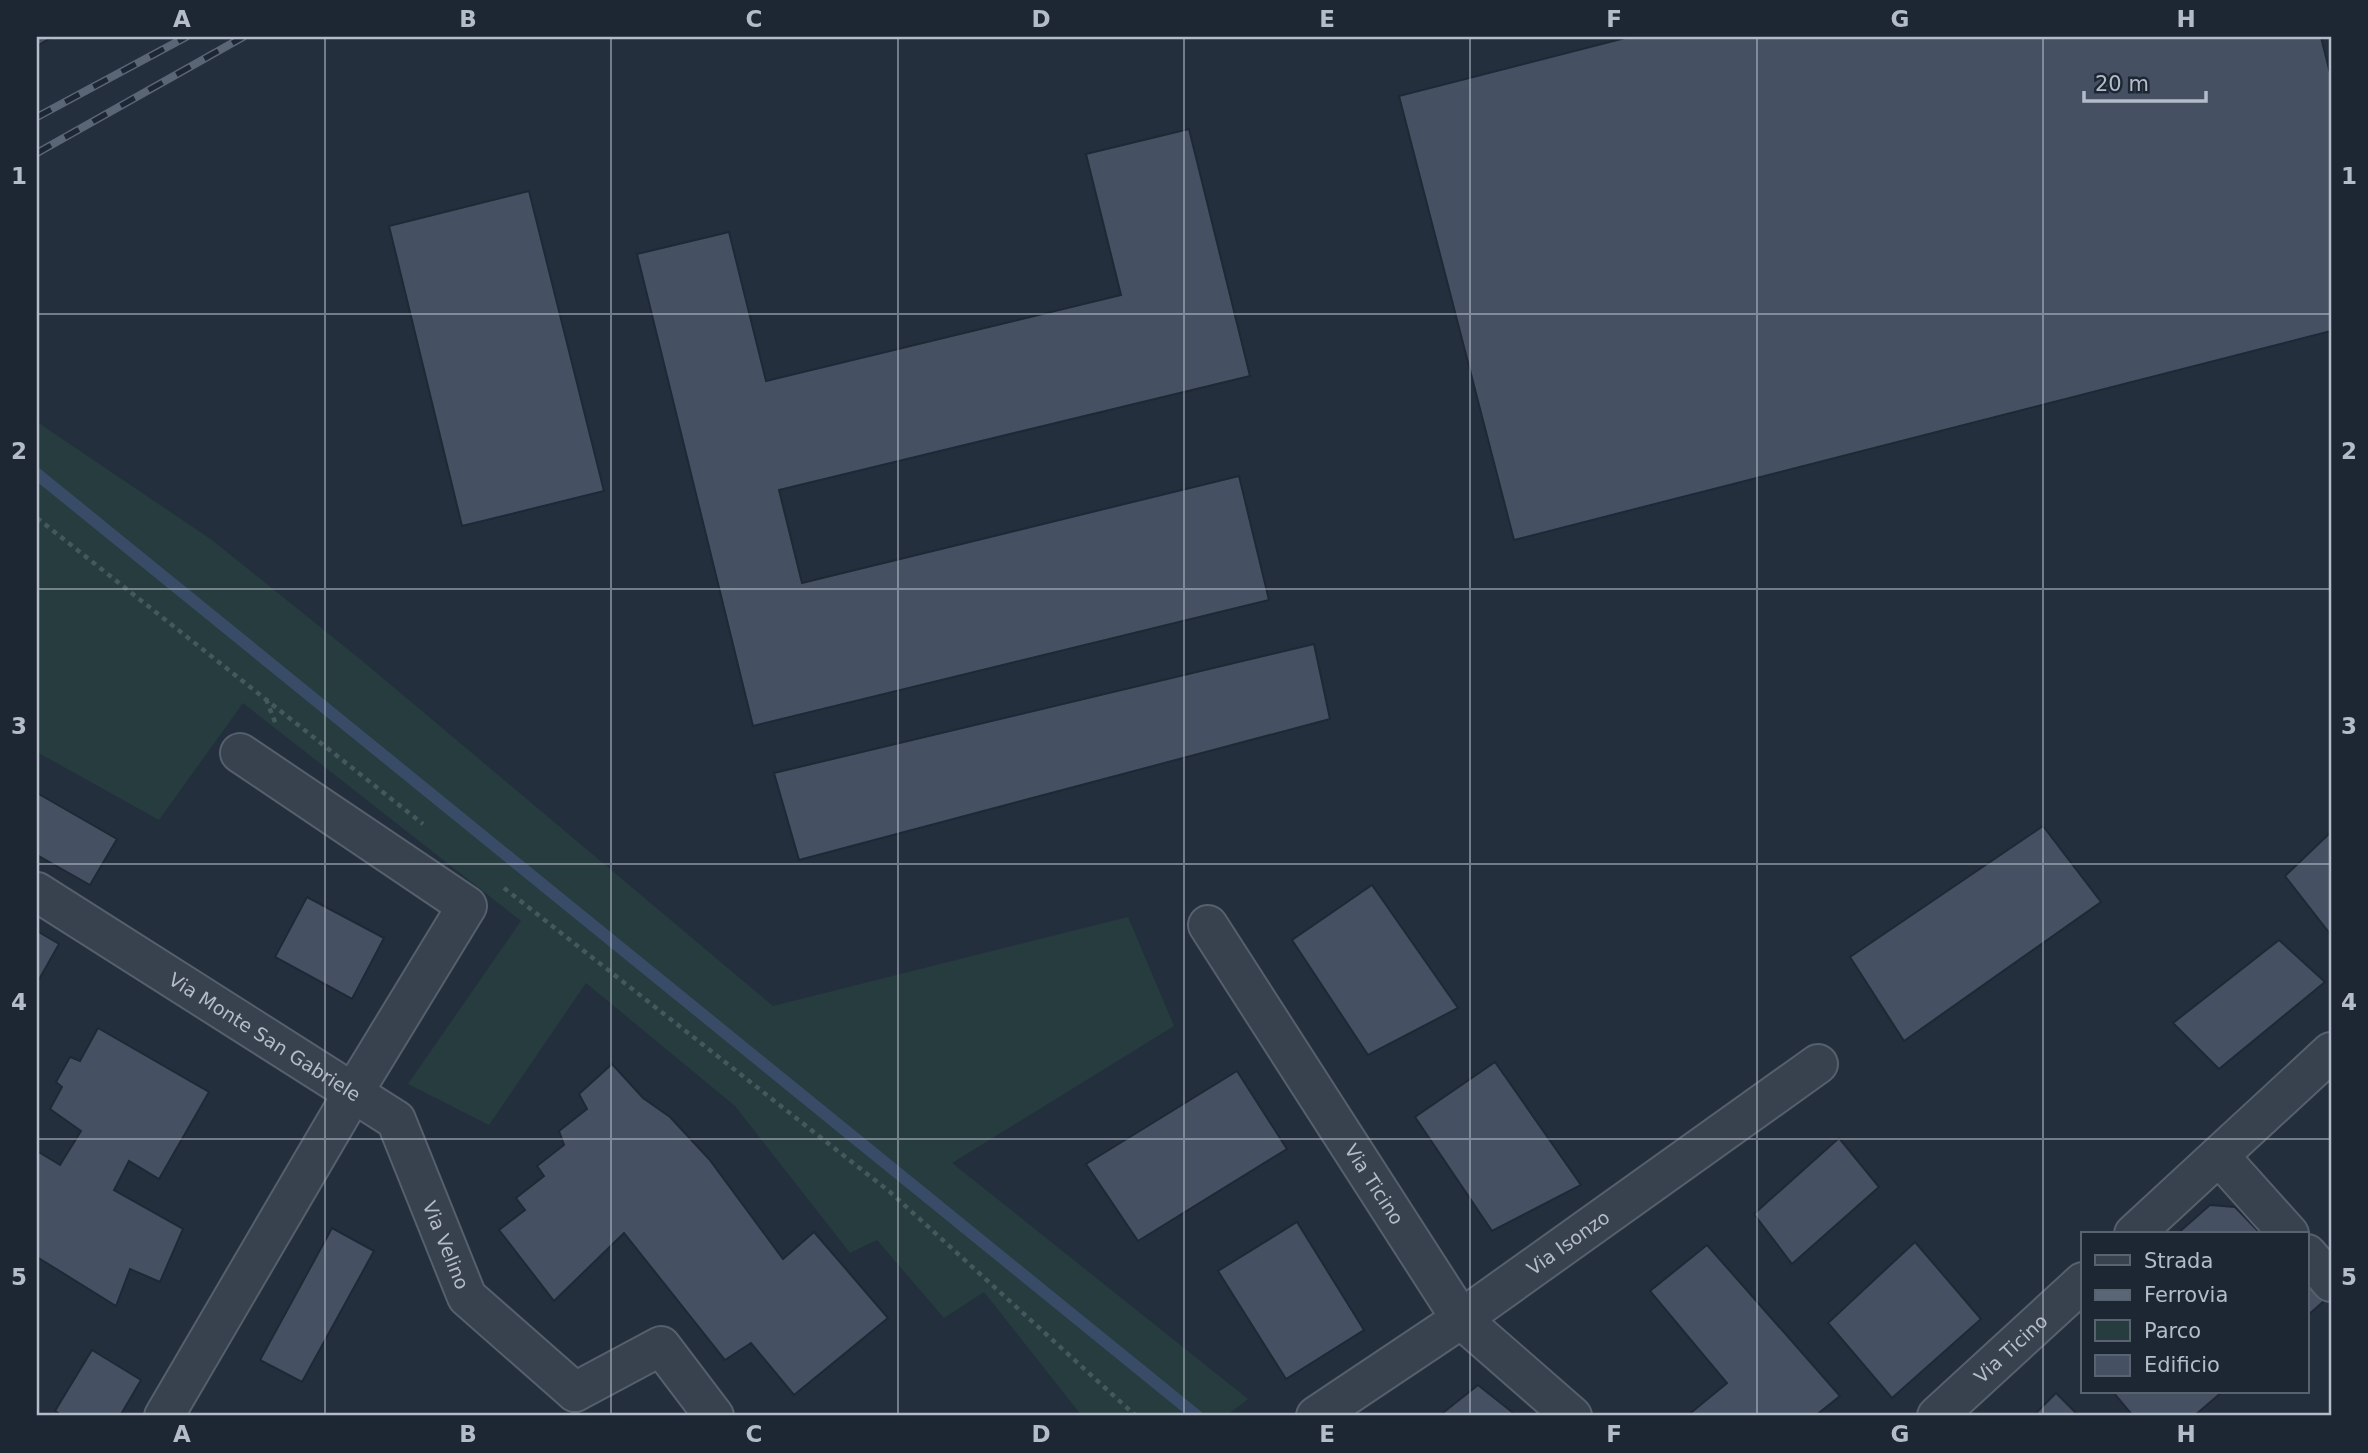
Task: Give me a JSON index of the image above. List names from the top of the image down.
{
  "streets": {
    "street": [
      "Via Monte San Gabriele",
      "Via Ticino",
      "Via Isonzo",
      "Via Velino"
    ]
  },
  "crossings": [
    ["Via Monte San Gabriele", "Via Velino"],
    ["Via Ticino", "Via Isonzo"]
  ],
  "legend": [
    "Strada",
    "Ferrovia",
    "Parco",
    "Edificio"
  ],
  "scale_bar": "20 m",
  "grid": {
    "columns": [
      "A",
      "B",
      "C",
      "D",
      "E",
      "F",
      "G",
      "H"
    ],
    "rows": [
      "1",
      "2",
      "3",
      "4",
      "5"
    ]
  }
}
